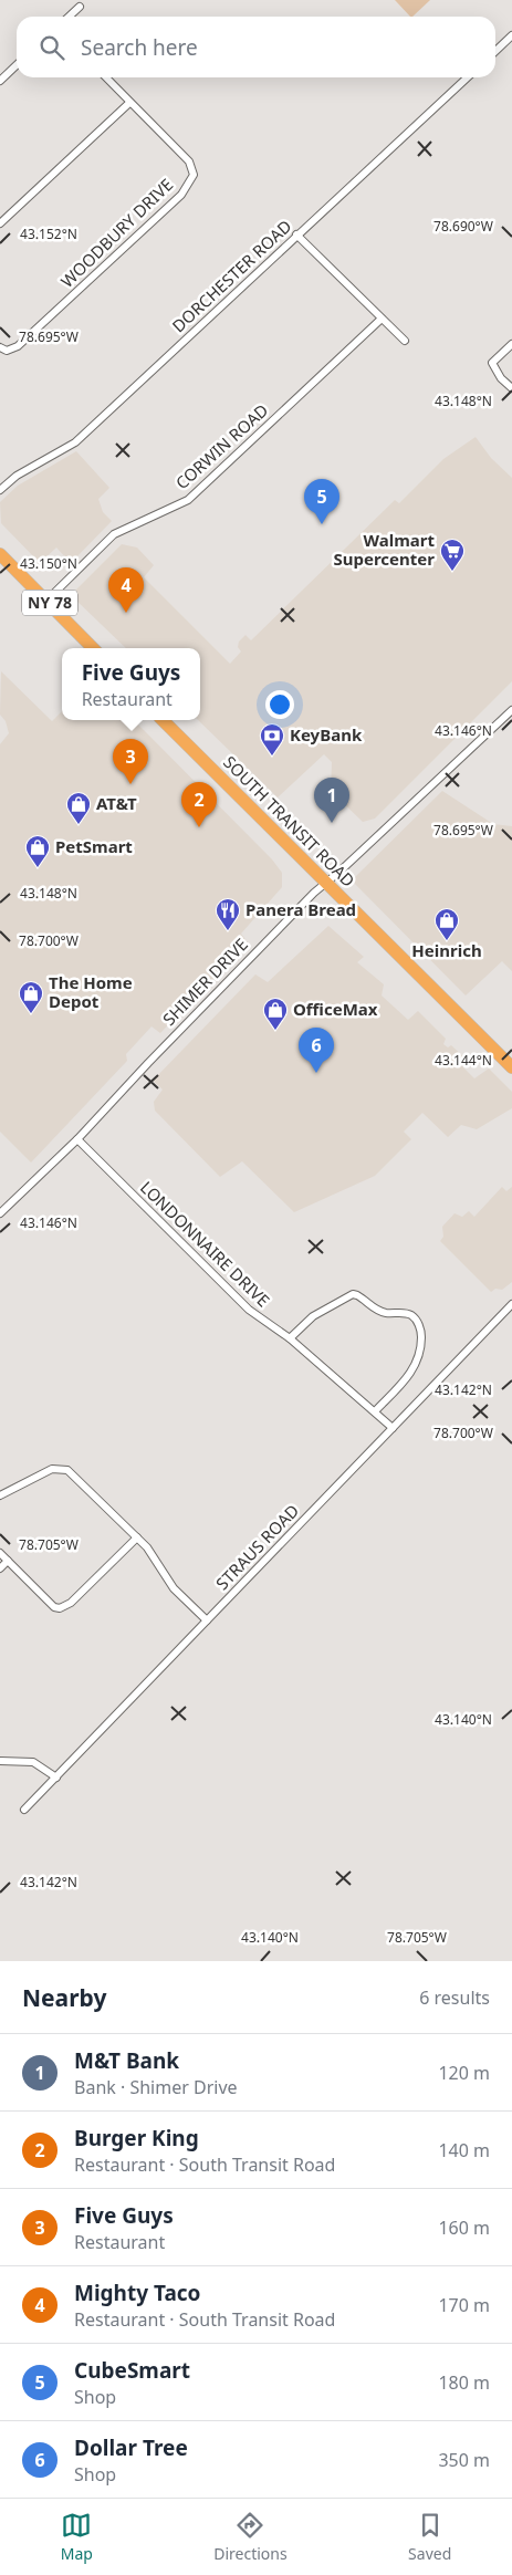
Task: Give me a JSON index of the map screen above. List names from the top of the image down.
{
  "streets": {
    "highway": ["NY 78", "SOUTH TRANSIT ROAD"],
    "street": [
      "WOODBURY DRIVE",
      "DORCHESTER ROAD",
      "CORWIN ROAD",
      "SHIMER DRIVE",
      "LONDONNAIRE DRIVE",
      "STRAUS ROAD"
    ]
  },
  "crossings": [
    ["CORWIN ROAD", "NY 78"],
    ["SOUTH TRANSIT ROAD", "SHIMER DRIVE"],
    ["SHIMER DRIVE", "LONDONNAIRE DRIVE"],
    ["LONDONNAIRE DRIVE", "STRAUS ROAD"]
  ],
  "places": {
    "supermarket": ["Walmart Supercenter"],
    "bank": ["KeyBank"],
    "shop": [
      "AT&T",
      "PetSmart",
      "Heinrich",
      "The Home Depot",
      "OfficeMax"
    ],
    "restaurant": ["Panera Bread"]
  },
  "page": {
    "search": "Search here",
    "pins": [
      "5",
      "4",
      "3",
      "1",
      "2",
      "6"
    ],
    "popup": ["Five Guys", "Restaurant"],
    "heading": ["Nearby", "6 results"],
    "list": [
      {
        "mark": "1",
        "name": "M&T Bank",
        "note": "Bank · Shimer Drive",
        "value": "120 m"
      },
      {
        "mark": "2",
        "name": "Burger King",
        "note": "Restaurant · South Transit Road",
        "value": "140 m"
      },
      {
        "mark": "3",
        "name": "Five Guys",
        "note": "Restaurant",
        "value": "160 m"
      },
      {
        "mark": "4",
        "name": "Mighty Taco",
        "note": "Restaurant · South Transit Road",
        "value": "170 m"
      },
      {
        "mark": "5",
        "name": "CubeSmart",
        "note": "Shop",
        "value": "180 m"
      },
      {
        "mark": "6",
        "name": "Dollar Tree",
        "note": "Shop",
        "value": "350 m"
      }
    ],
    "nav": ["Map", "Directions", "Saved"]
  },
  "coordinates": [
    "78.690°W",
    "43.152°N",
    "78.695°W",
    "43.148°N",
    "43.150°N",
    "43.146°N",
    "78.700°W",
    "43.144°N",
    "43.142°N",
    "78.705°W",
    "43.140°N"
  ]
}
